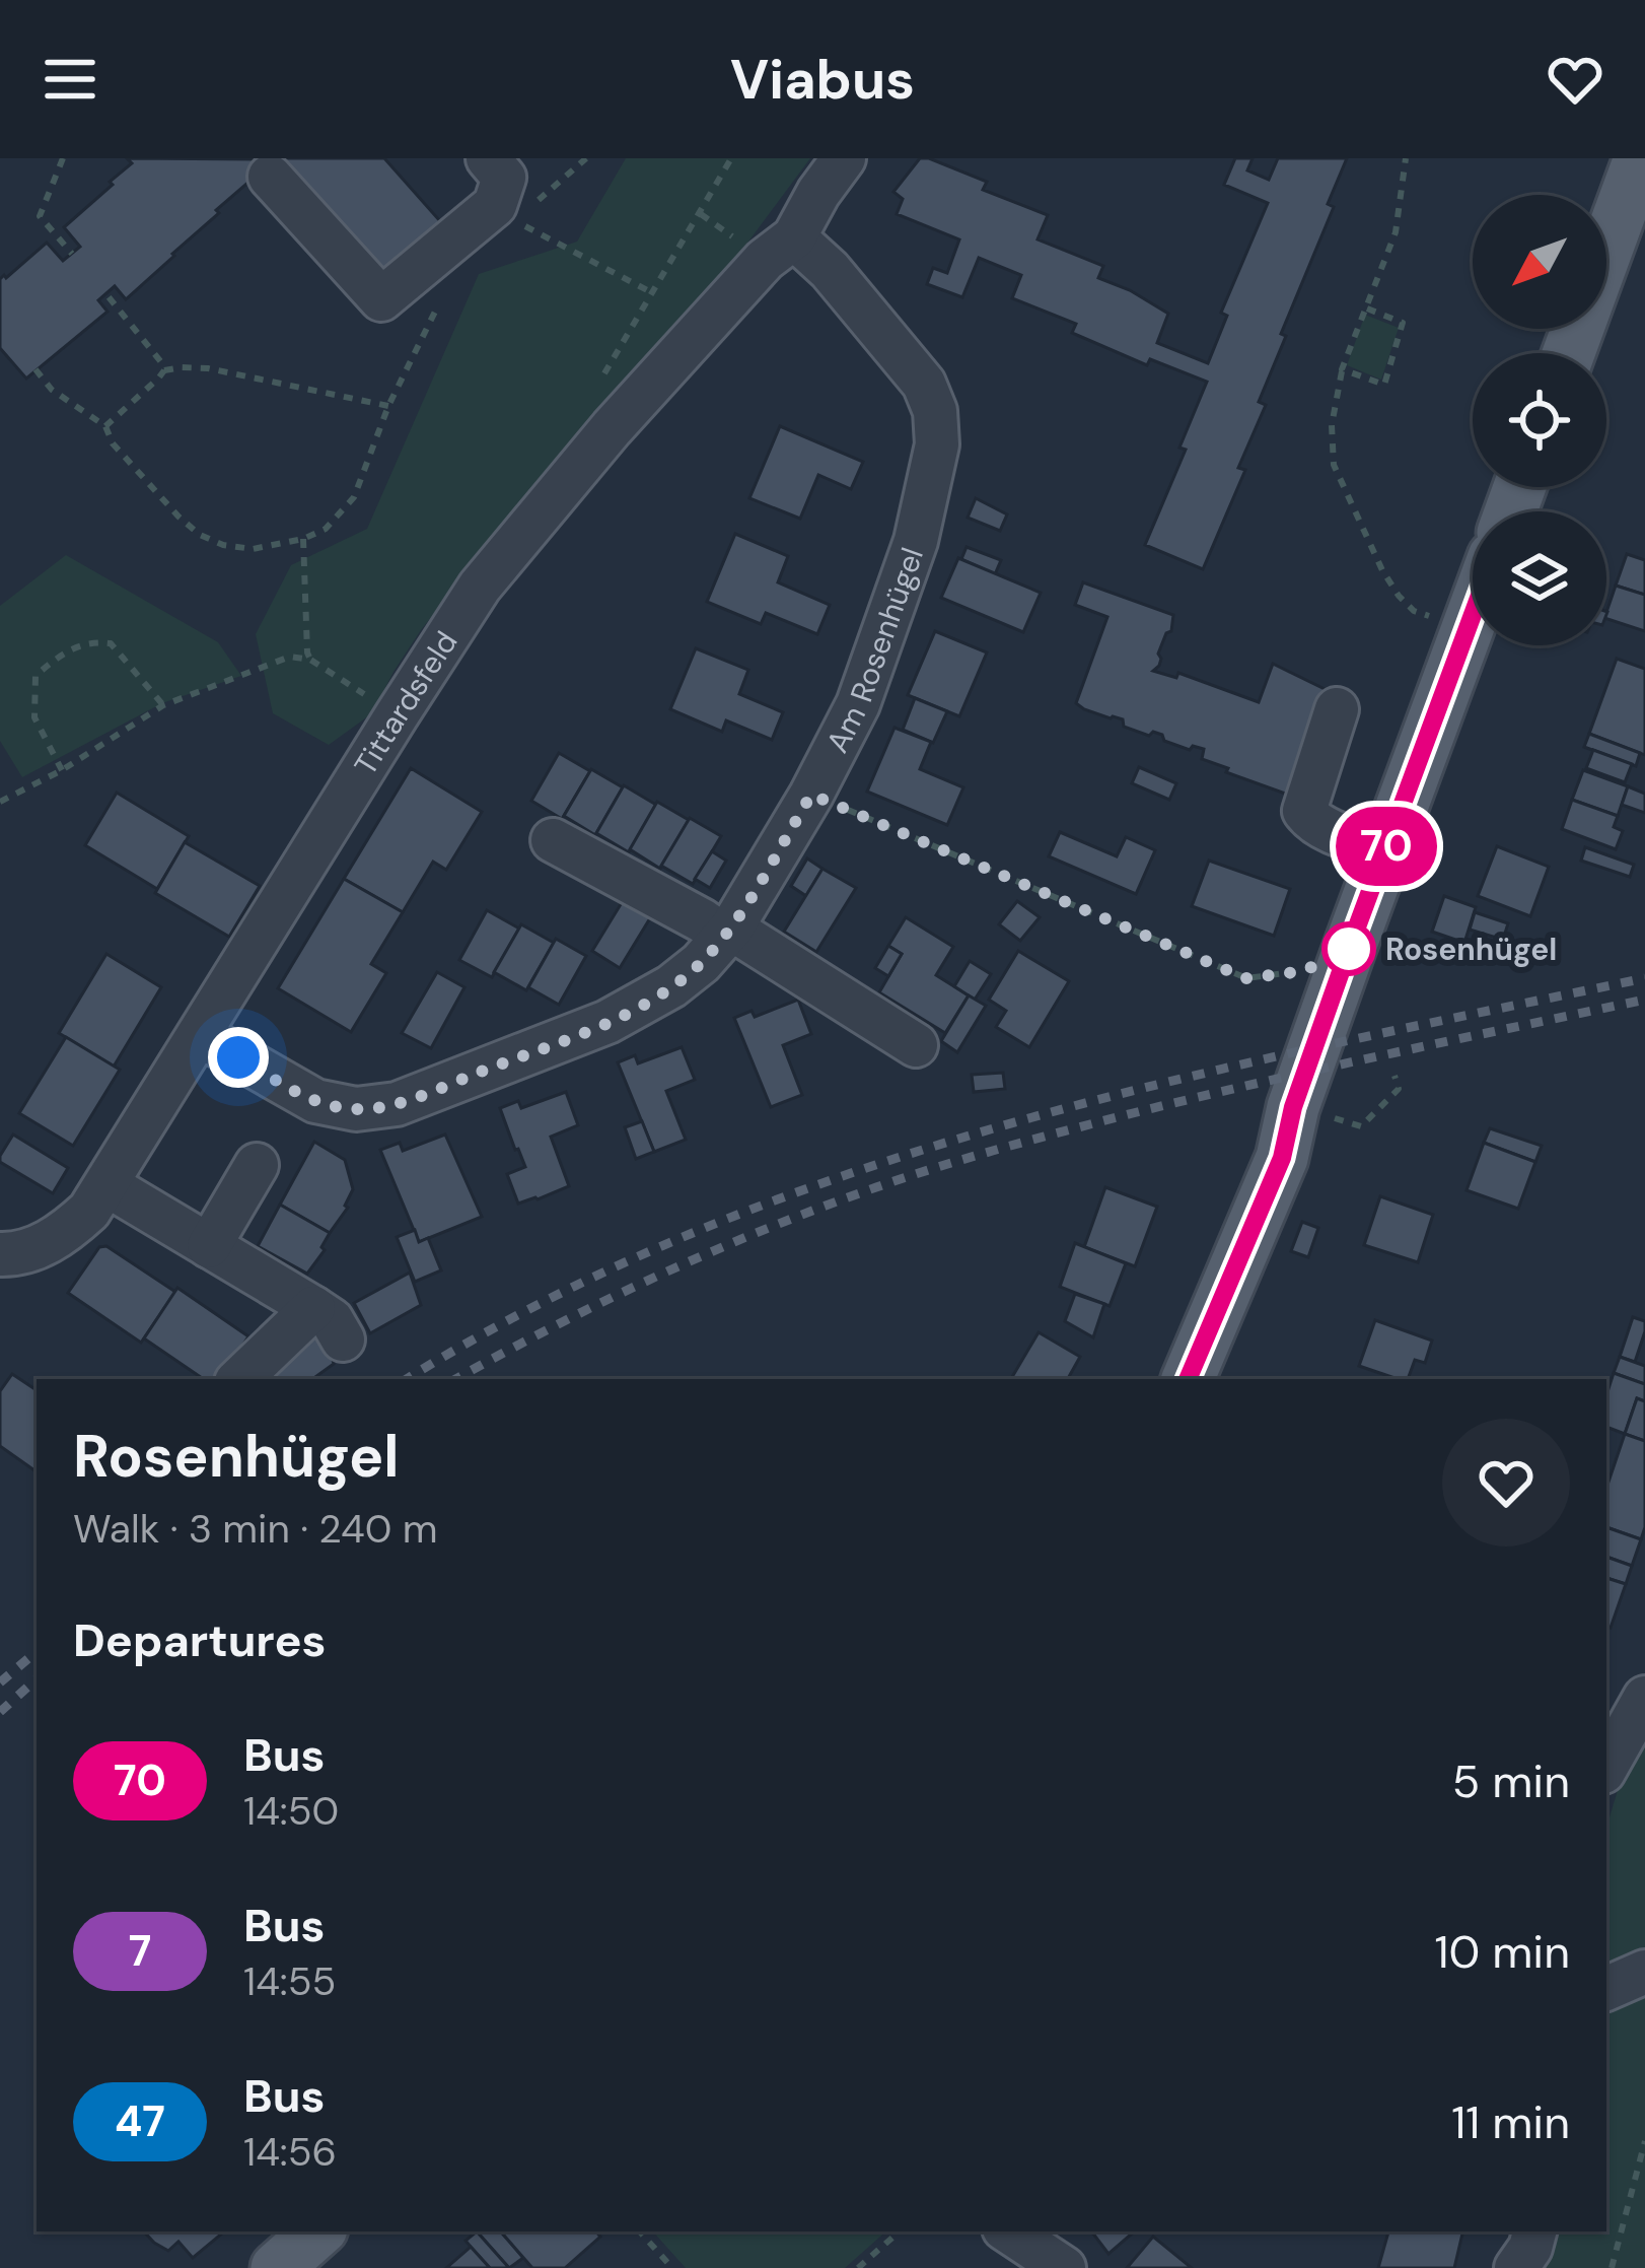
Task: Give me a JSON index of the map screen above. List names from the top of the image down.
{
  "streets": {
    "street": ["Am Rosenhügel", "Tittardsfeld"]
  },
  "crossings": [
    ["Am Rosenhügel", "Tittardsfeld"]
  ],
  "places": ["Rosenhügel"],
  "lines": ["bus line 70"],
  "north": "bottom left",
  "page": {
    "header": "Viabus",
    "on_map": "70",
    "heading": [
      ["Rosenhügel", "Walk · 3 min · 240 m"],
      "Departures"
    ],
    "list": [
      {
        "mark": "70",
        "name": "Bus",
        "note": "14:50",
        "value": "5 min"
      },
      {
        "mark": "7",
        "name": "Bus",
        "note": "14:55",
        "value": "10 min"
      },
      {
        "mark": "47",
        "name": "Bus",
        "note": "14:56",
        "value": "11 min"
      }
    ]
  }
}
